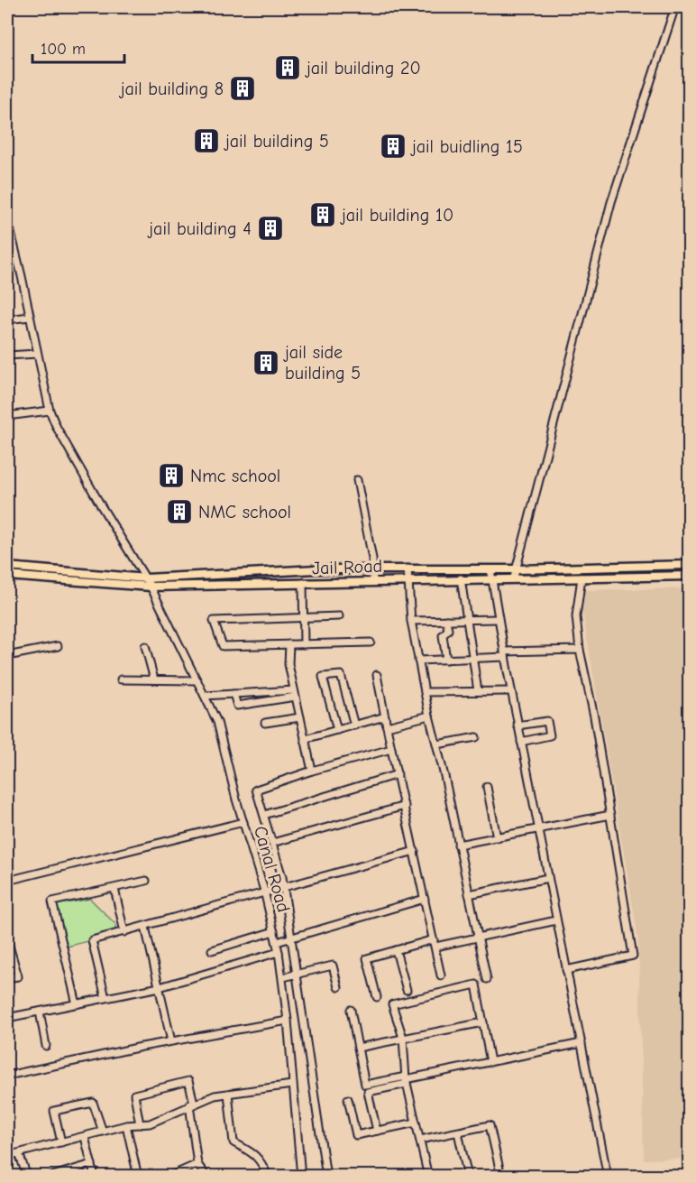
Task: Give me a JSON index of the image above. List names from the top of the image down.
{
  "streets": {
    "main road": ["Jail Road"],
    "street": ["Canal Road"]
  },
  "crossings": [
    ["Jail Road", "Canal Road"]
  ],
  "places": {
    "building": [
      "jail building 20",
      "jail building 8",
      "jail building 5",
      "jail buidling 15",
      "jail building 10",
      "jail building 4",
      "jail side building 5",
      "Nmc school",
      "NMC school"
    ]
  },
  "scale_bar": "100 m"
}
